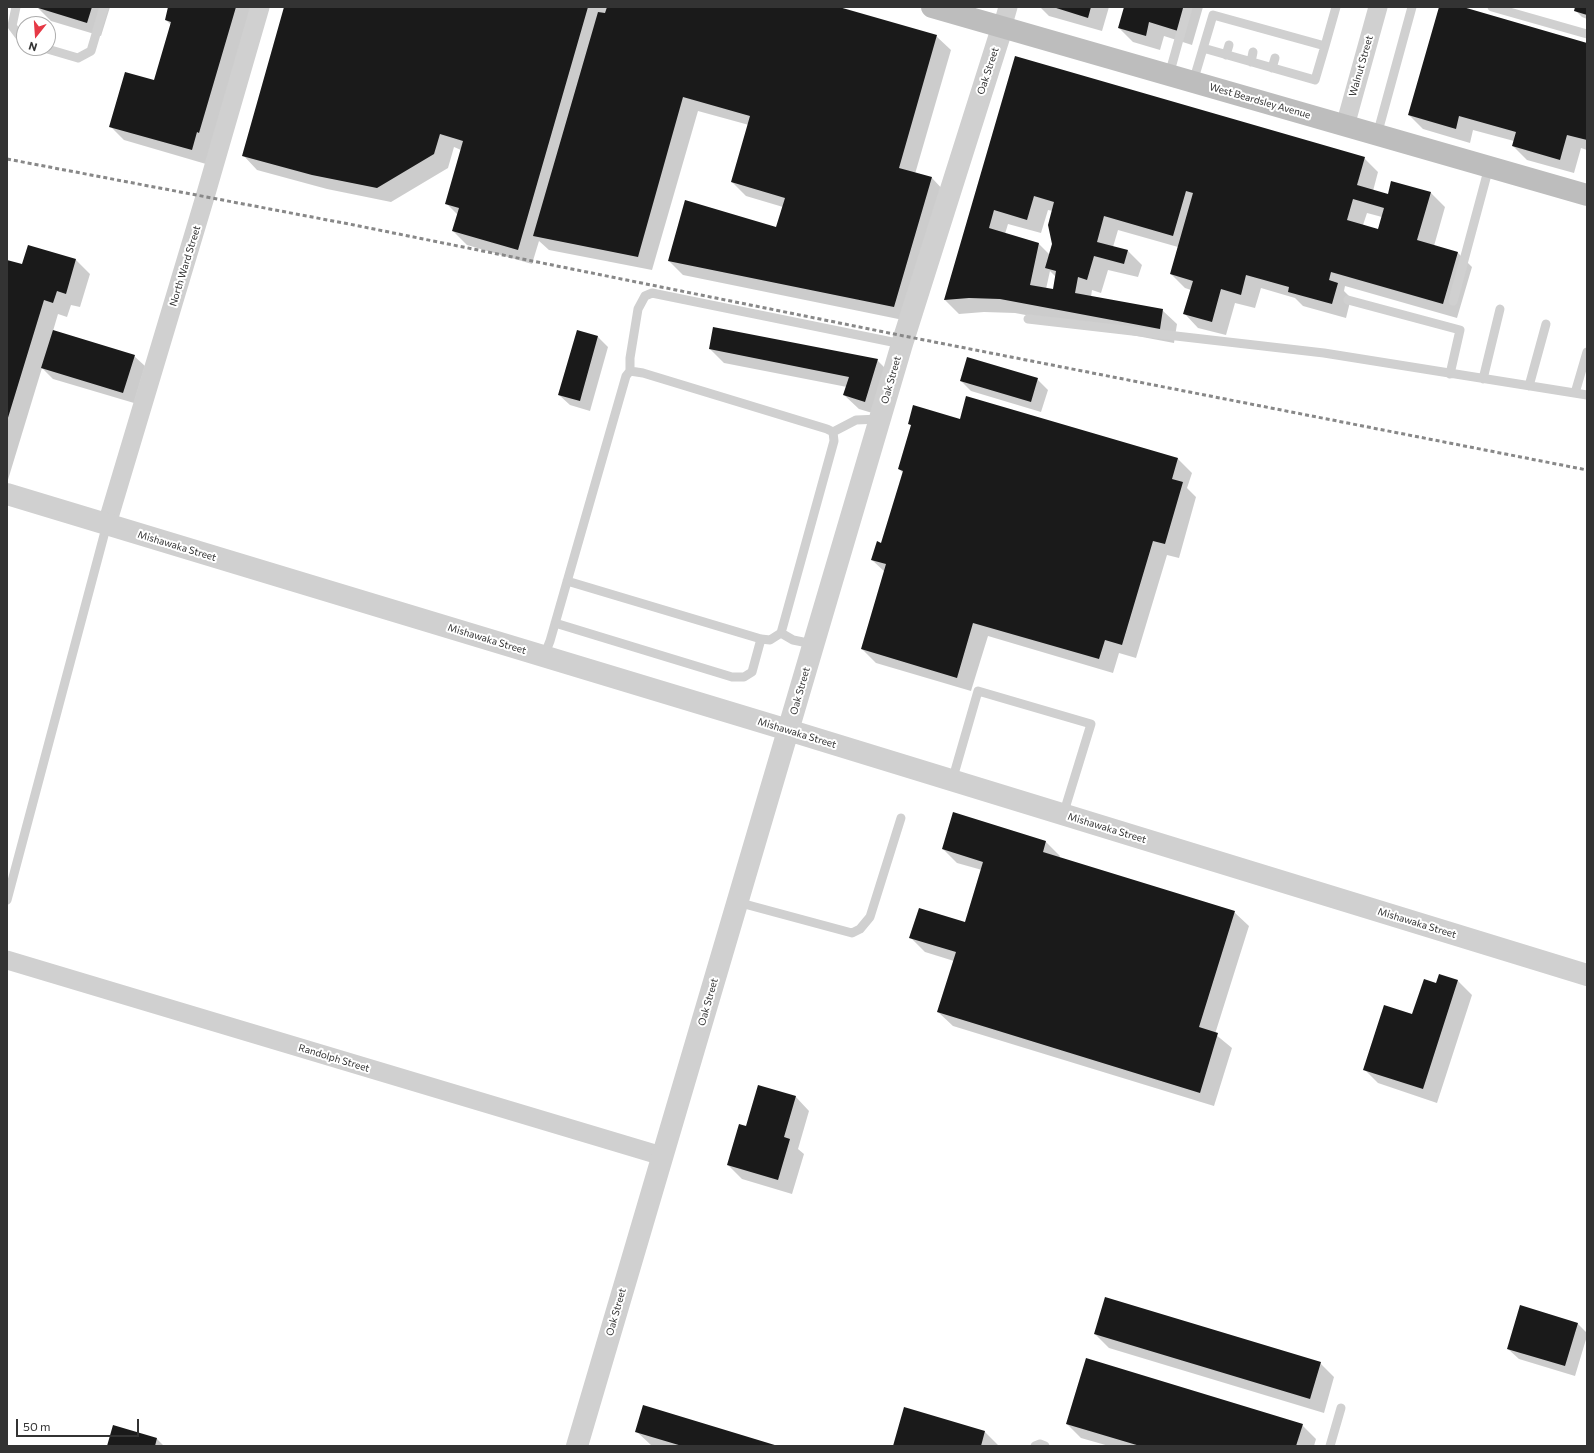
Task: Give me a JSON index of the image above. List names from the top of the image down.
{
  "streets": {
    "main road": ["West Beardsley Avenue"],
    "street": [
      "Walnut Street",
      "Oak Street",
      "North Ward Street",
      "Mishawaka Street",
      "Randolph Street"
    ]
  },
  "crossings": [
    ["Walnut Street", "West Beardsley Avenue"],
    ["Oak Street", "West Beardsley Avenue"],
    ["Oak Street", "Mishawaka Street"],
    ["Oak Street", "Randolph Street"],
    ["North Ward Street", "Mishawaka Street"]
  ],
  "scale_bar": "50 m",
  "north": "bottom"
}
